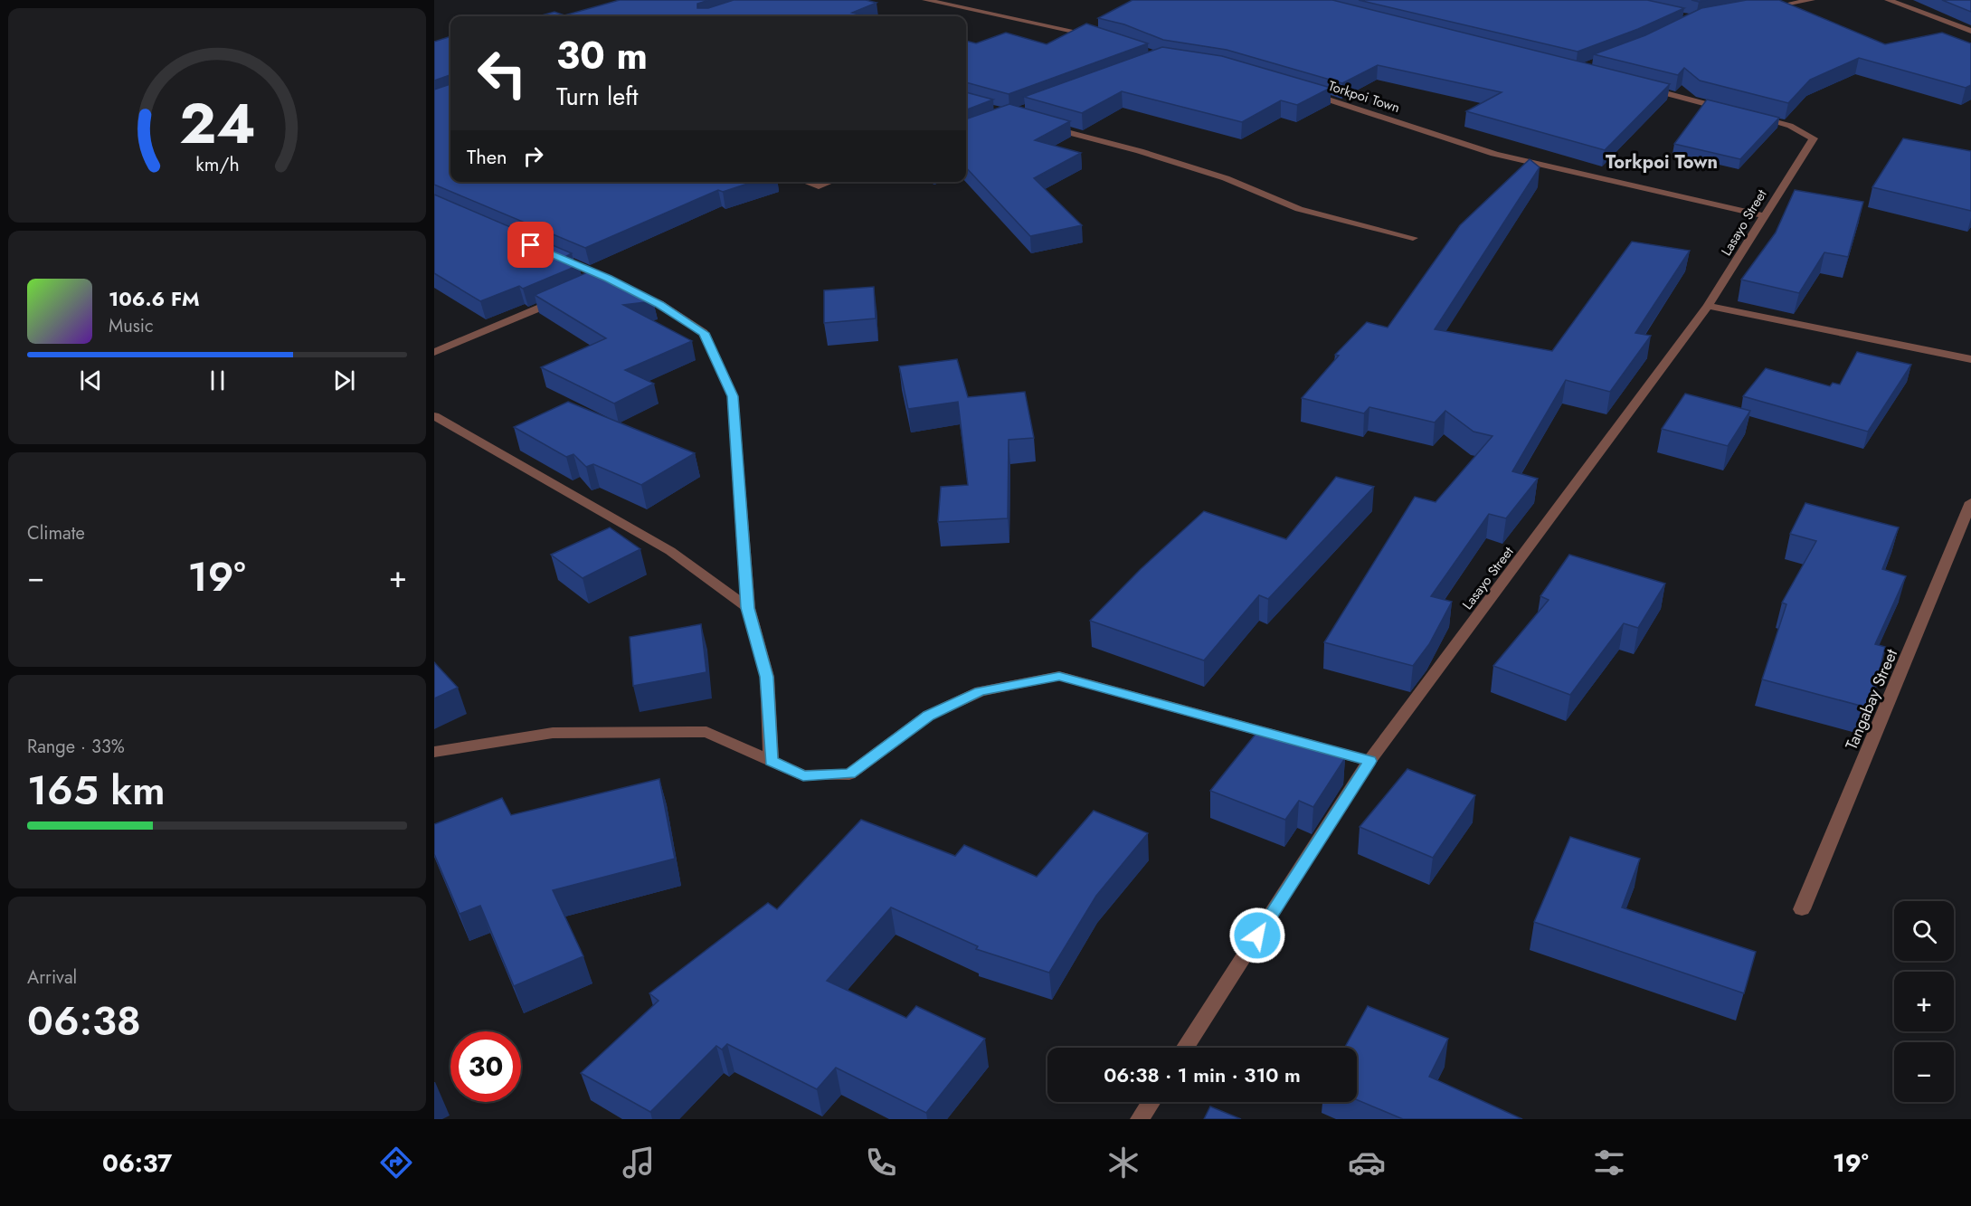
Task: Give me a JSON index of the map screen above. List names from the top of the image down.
{
  "streets": {
    "street": ["Torkpoi Town", "Lasayo Street", "Tangabay Street"]
  },
  "crossings": [
    ["Torkpoi Town", "Lasayo Street"]
  ],
  "districts": ["Torkpoi Town"],
  "page": {
    "turn": ["30 m", "Turn left"],
    "then": "Then",
    "song": ["106.6 FM", "Music"],
    "tile": [
      "Climate",
      ["Range · 33%", "165 km"],
      ["Arrival", "06:38"]
    ],
    "heat": ["−", "19°", "+"],
    "map_buttons": ["+", "−"],
    "limit": "30",
    "trip": "06:38 · 1 min · 310 m",
    "tabs": ["06:37", "19°"],
    "gauge": ["24", "km/h"]
  }
}
